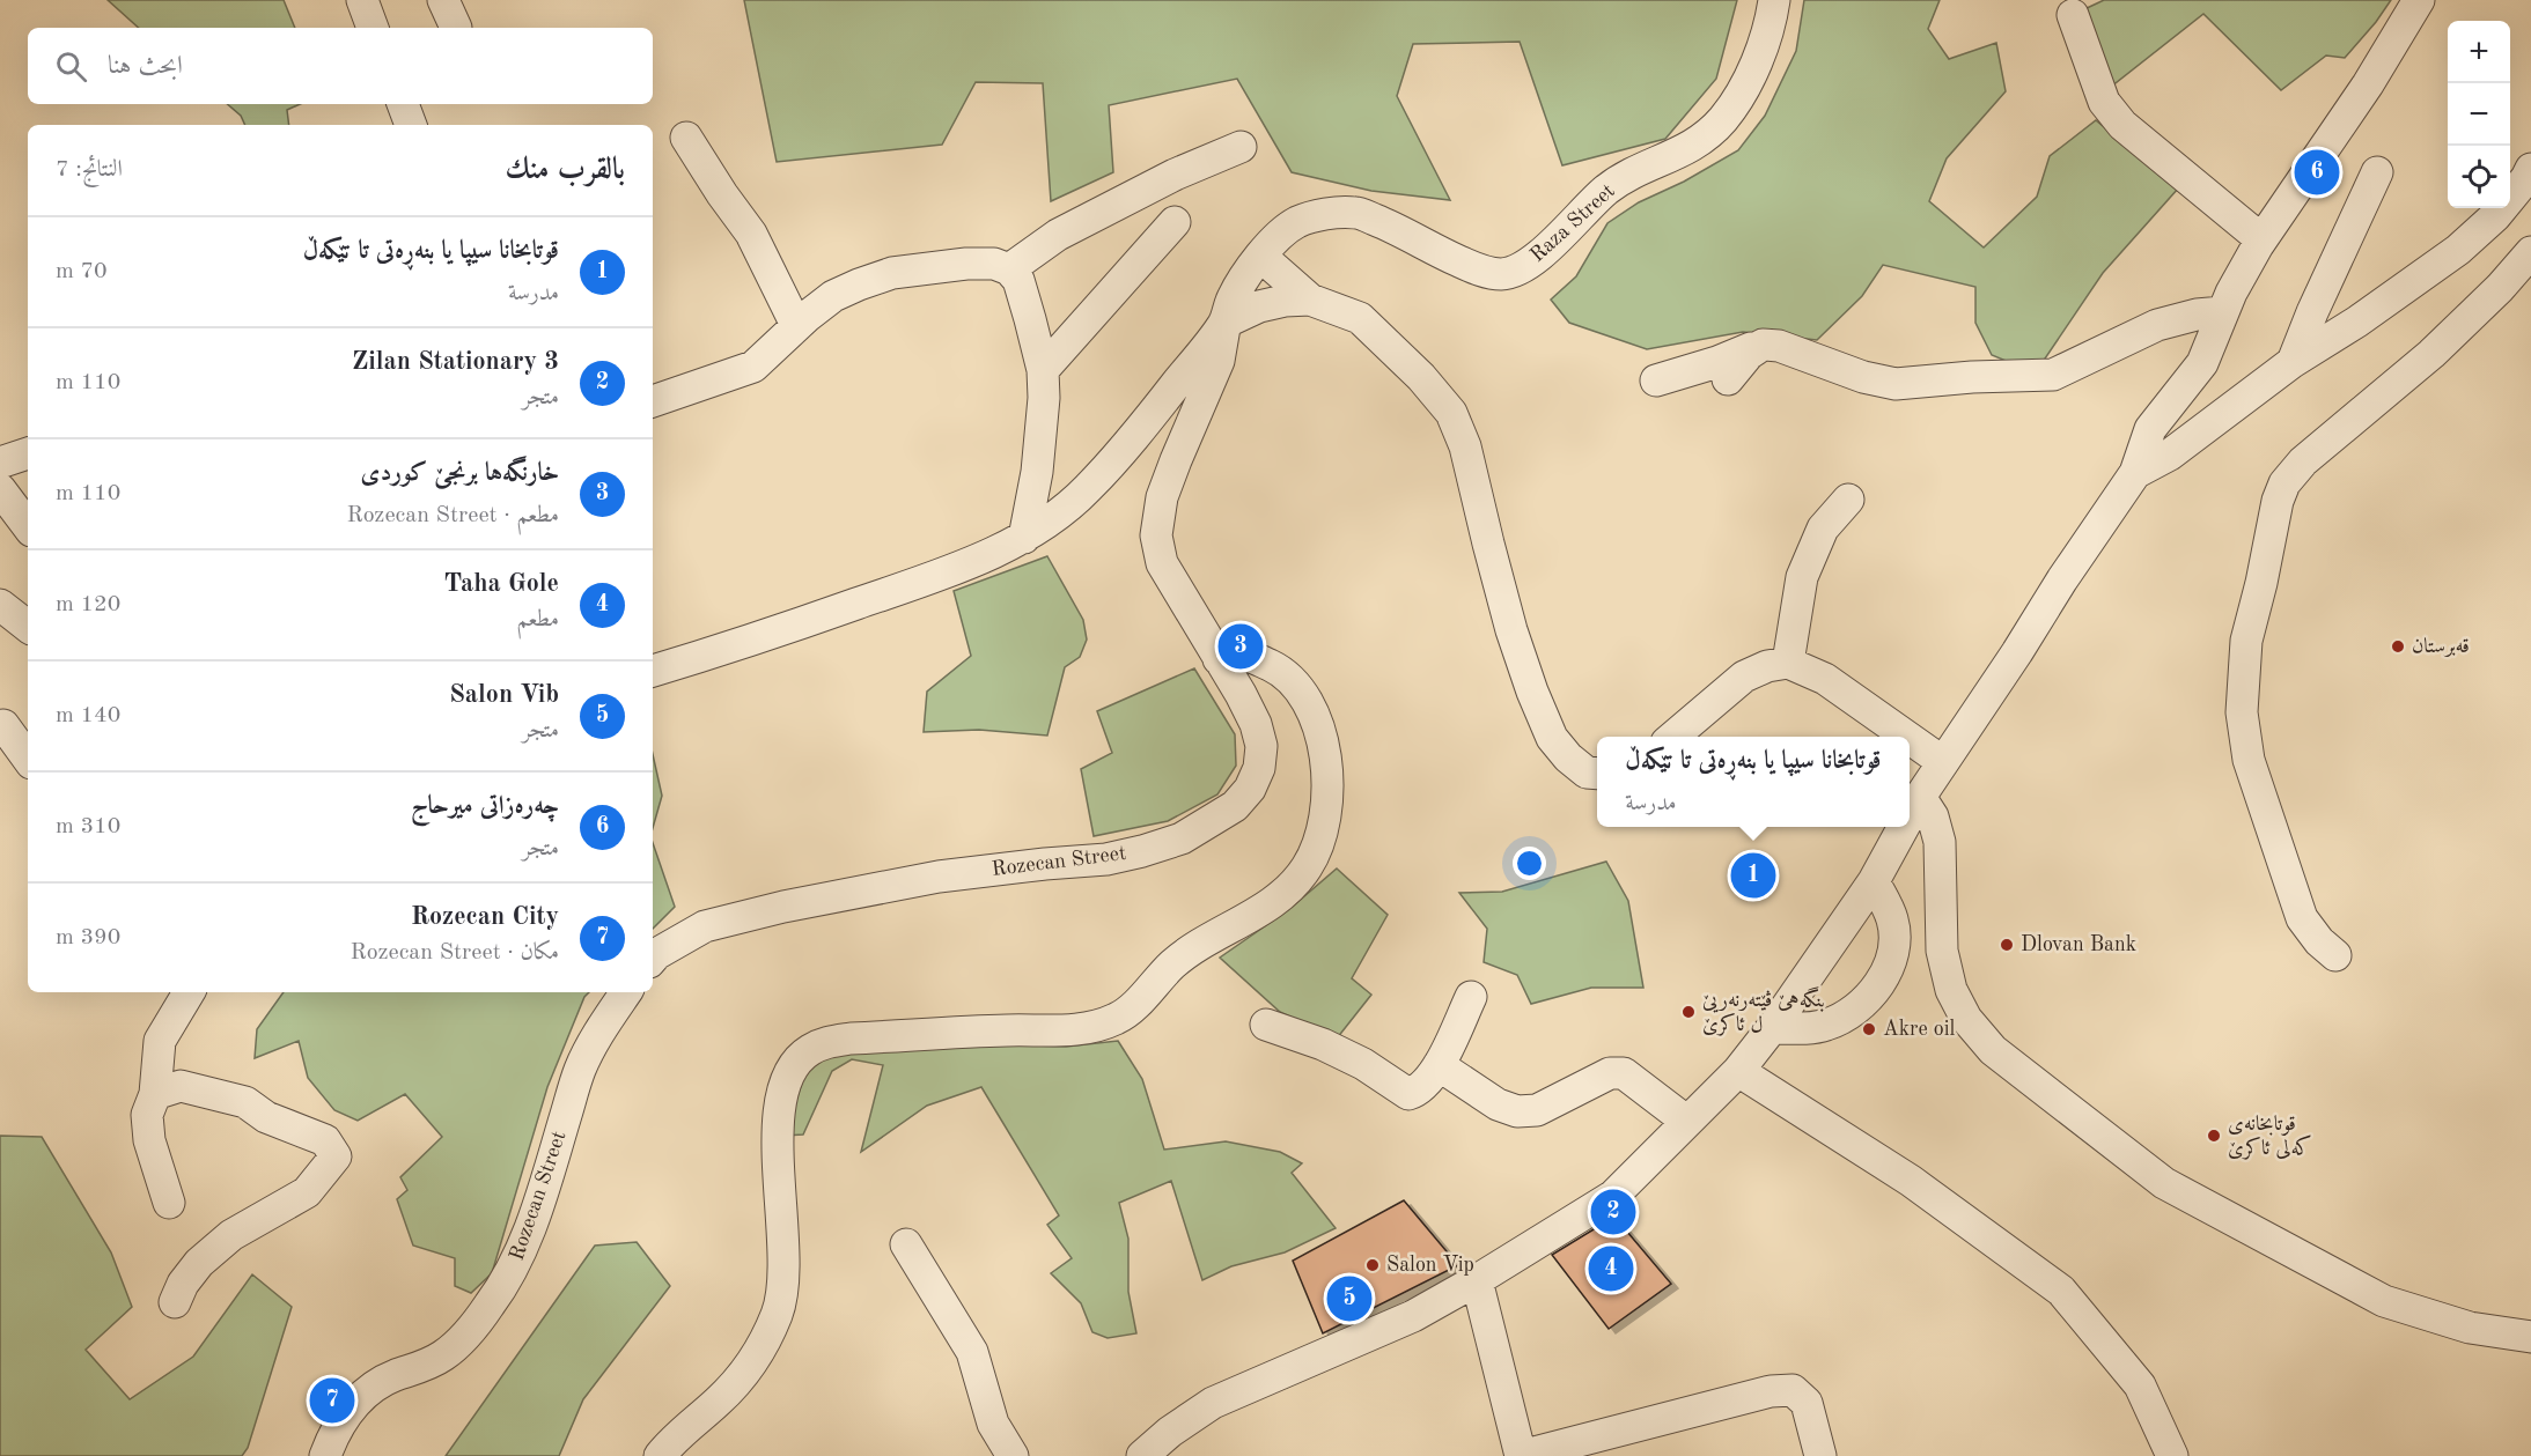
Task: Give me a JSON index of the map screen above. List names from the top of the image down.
{
  "streets": {
    "street": ["Raza Street", "Rozecan Street"]
  },
  "crossings": [
    ["Raza Street", "Rozecan Street"]
  ],
  "places": [
    "قەبرستان",
    "Dlovan Bank",
    "بنگەهێ ڤێتەرنەریێ ل ئاکرێ",
    "Akre oil",
    "قوتابخانەی کەلی ئاکرێ",
    "Salon Vip"
  ],
  "page": {
    "map_buttons": ["+", "−"],
    "search": "ابحث هنا",
    "heading": ["بالقرب منك", "النتائج: 7"],
    "pins": [
      "6",
      "3",
      "1",
      "2",
      "4",
      "5",
      "7"
    ],
    "list": [
      {
        "mark": "1",
        "name": "قوتابخانا سیپا یا بنەڕەتی تا تێکەڵ",
        "note": "مدرسة",
        "value": "70 m"
      },
      {
        "mark": "2",
        "name": "Zilan Stationary 3",
        "note": "متجر",
        "value": "110 m"
      },
      {
        "mark": "3",
        "name": "خارنگەها برنجێ کوردی",
        "note": "مطعم · Rozecan Street",
        "value": "110 m"
      },
      {
        "mark": "4",
        "name": "Taha Gole",
        "note": "مطعم",
        "value": "120 m"
      },
      {
        "mark": "5",
        "name": "Salon Vib",
        "note": "متجر",
        "value": "140 m"
      },
      {
        "mark": "6",
        "name": "چەرەزاتی میرحاج",
        "note": "متجر",
        "value": "310 m"
      },
      {
        "mark": "7",
        "name": "Rozecan City",
        "note": "مكان · Rozecan Street",
        "value": "390 m"
      }
    ],
    "popup": ["قوتابخانا سیپا یا بنەڕەتی تا تێکەڵ", "مدرسة"]
  }
}
